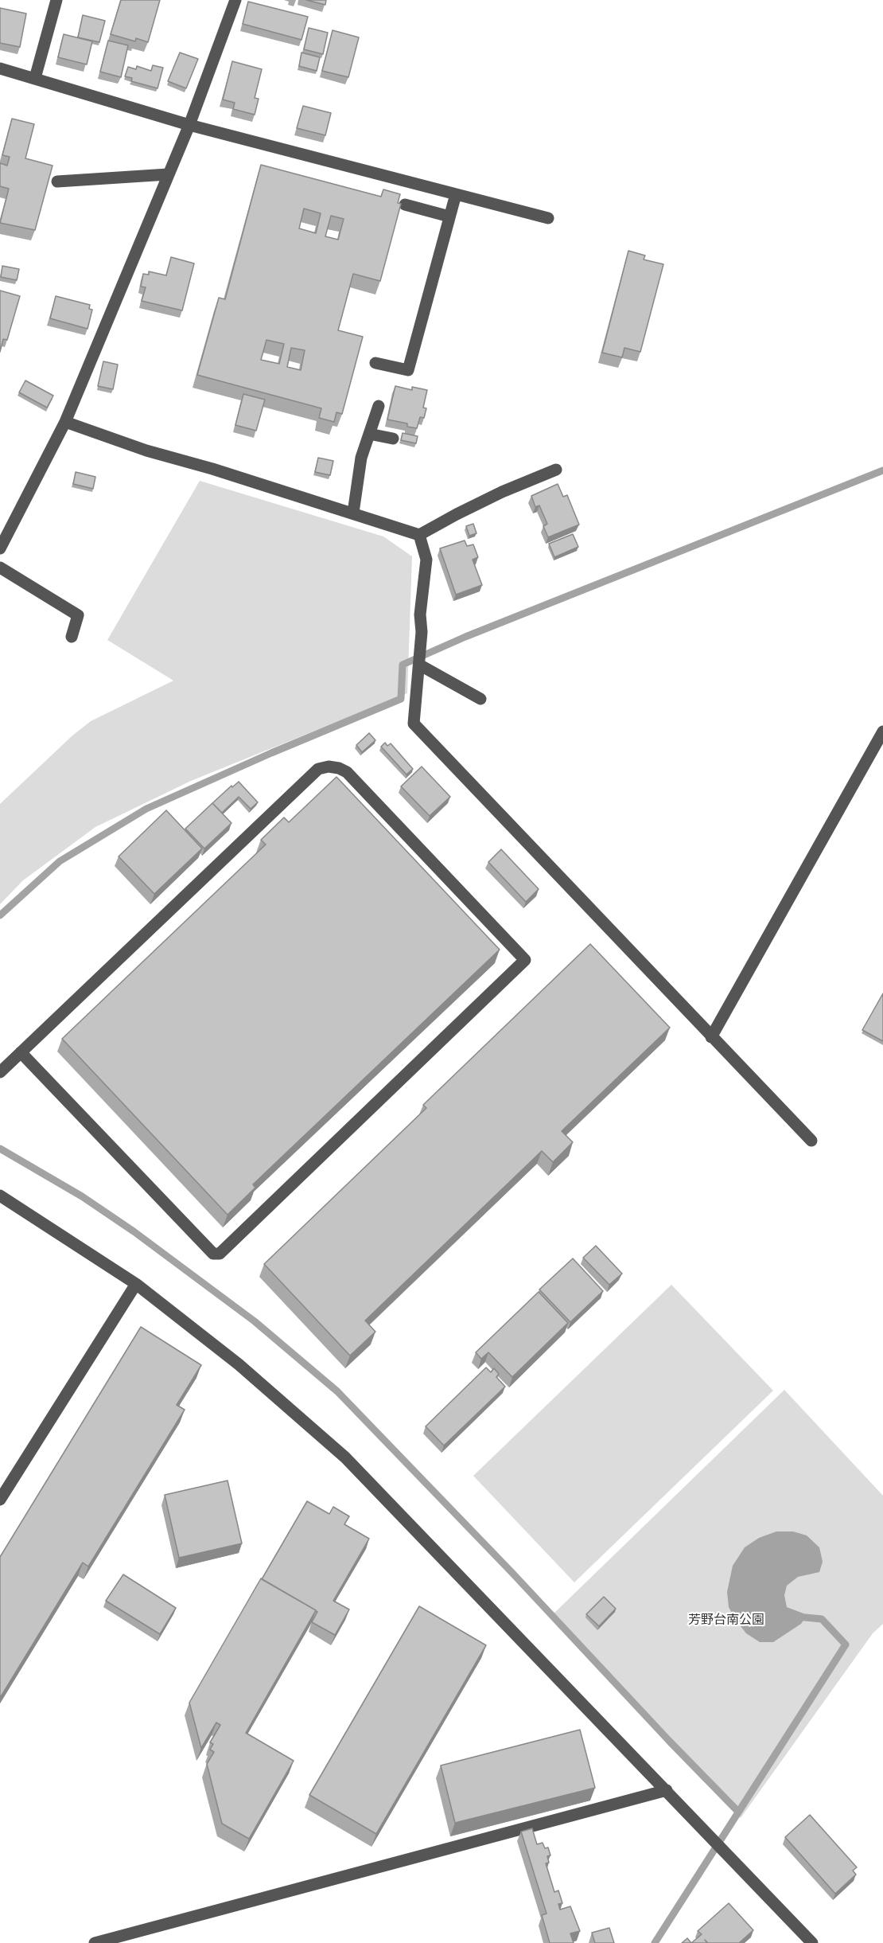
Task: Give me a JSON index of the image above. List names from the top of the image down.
{
  "parks": ["芳野台南公園"]
}
